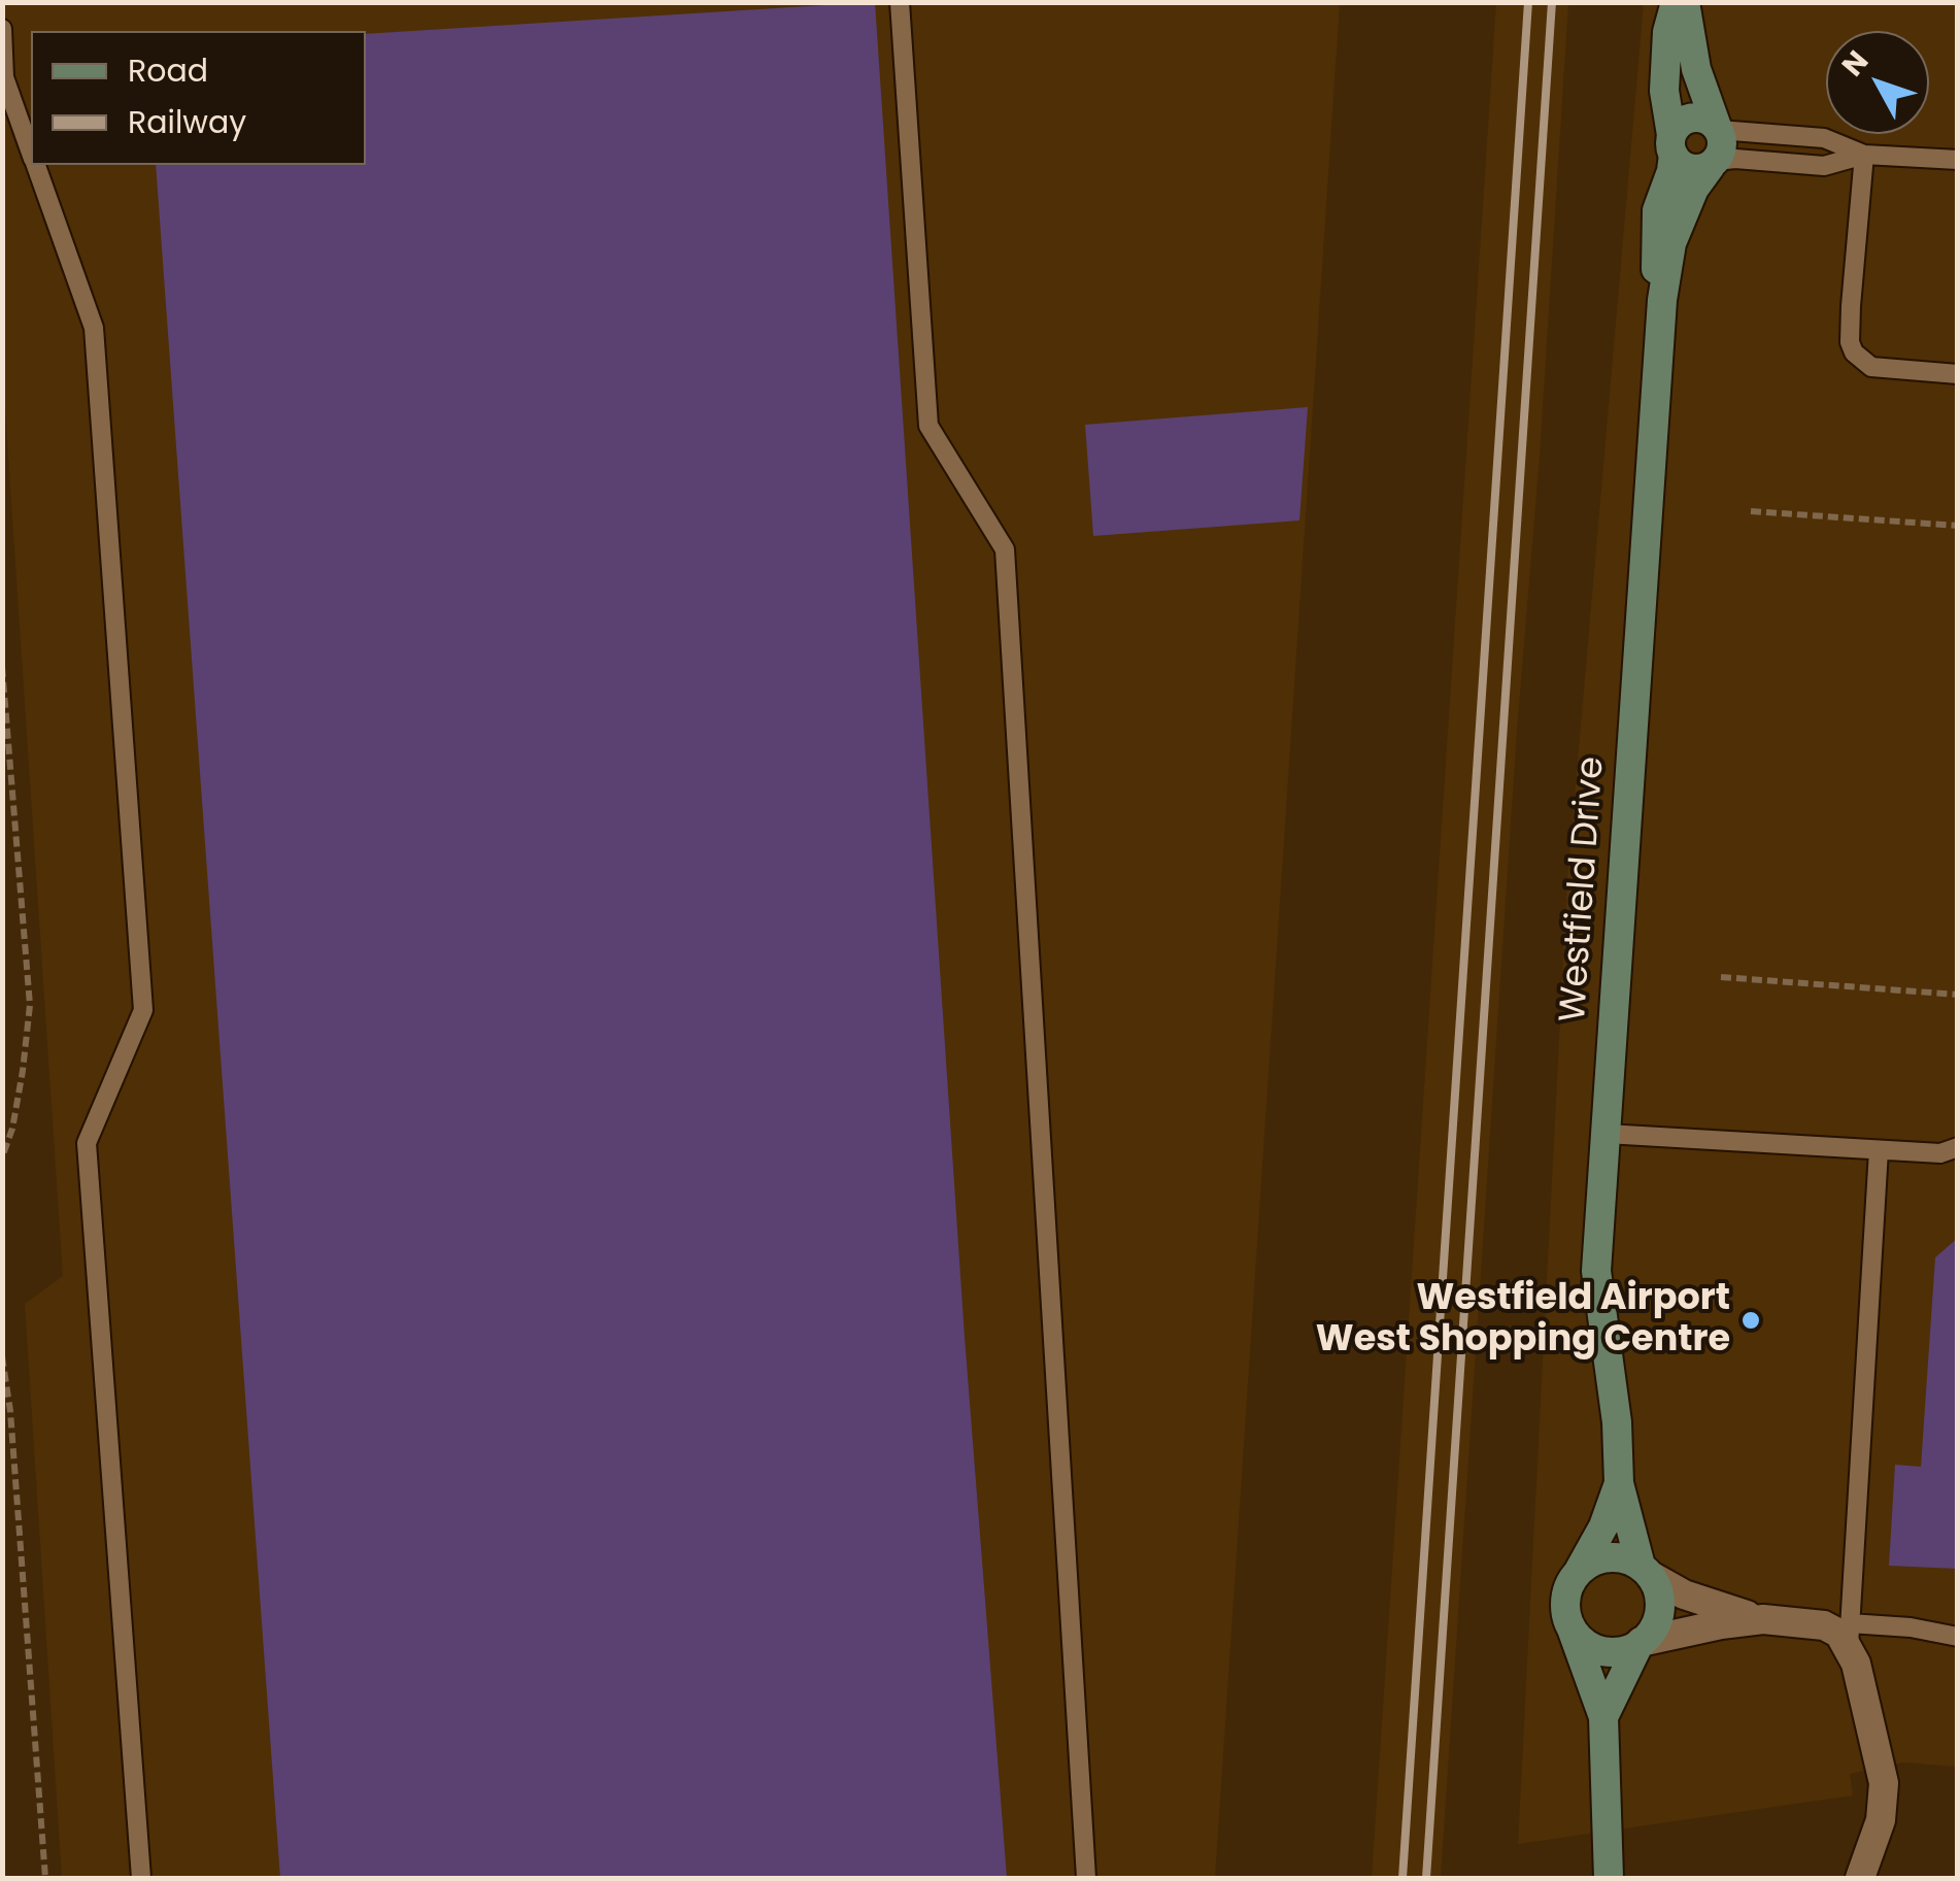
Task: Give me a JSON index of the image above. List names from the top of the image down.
{
  "streets": {
    "main road": ["Westfield Drive"]
  },
  "places": ["Westfield Airport West Shopping Centre"],
  "legend": ["Road", "Railway"],
  "north": "top left"
}
